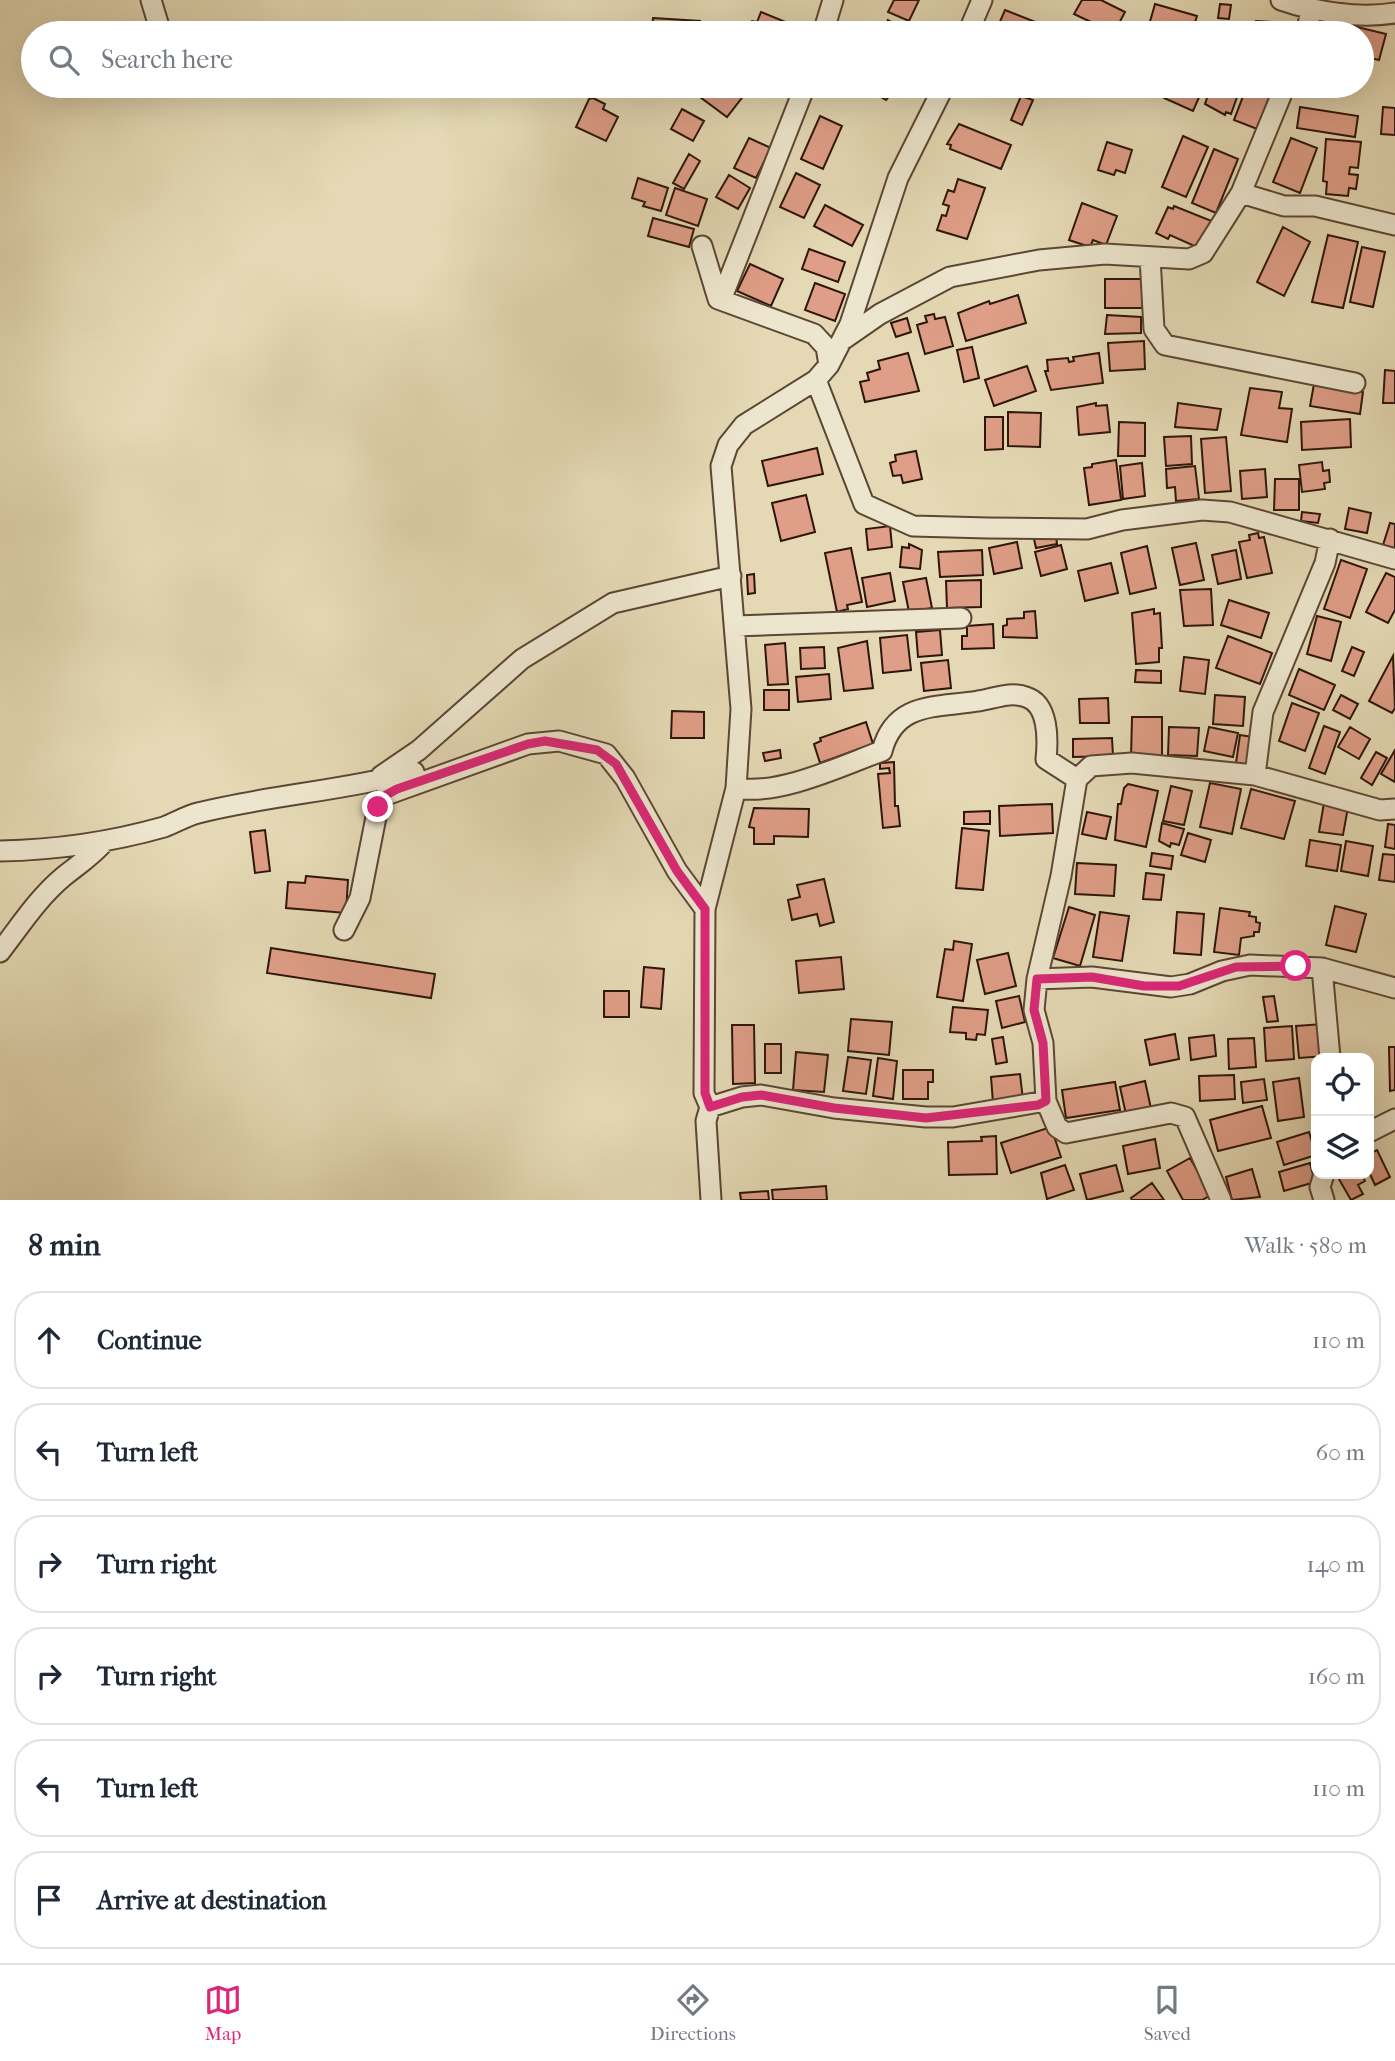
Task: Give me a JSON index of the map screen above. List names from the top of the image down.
{
  "page": {
    "search": "Search here",
    "heading": ["8 min", "Walk · 580 m"],
    "list": [
      ["Continue", "110 m"],
      ["Turn left", "60 m"],
      ["Turn right", "140 m"],
      ["Turn right", "160 m"],
      ["Turn left", "110 m"],
      "Arrive at destination"
    ],
    "nav": ["Map", "Directions", "Saved"]
  }
}
